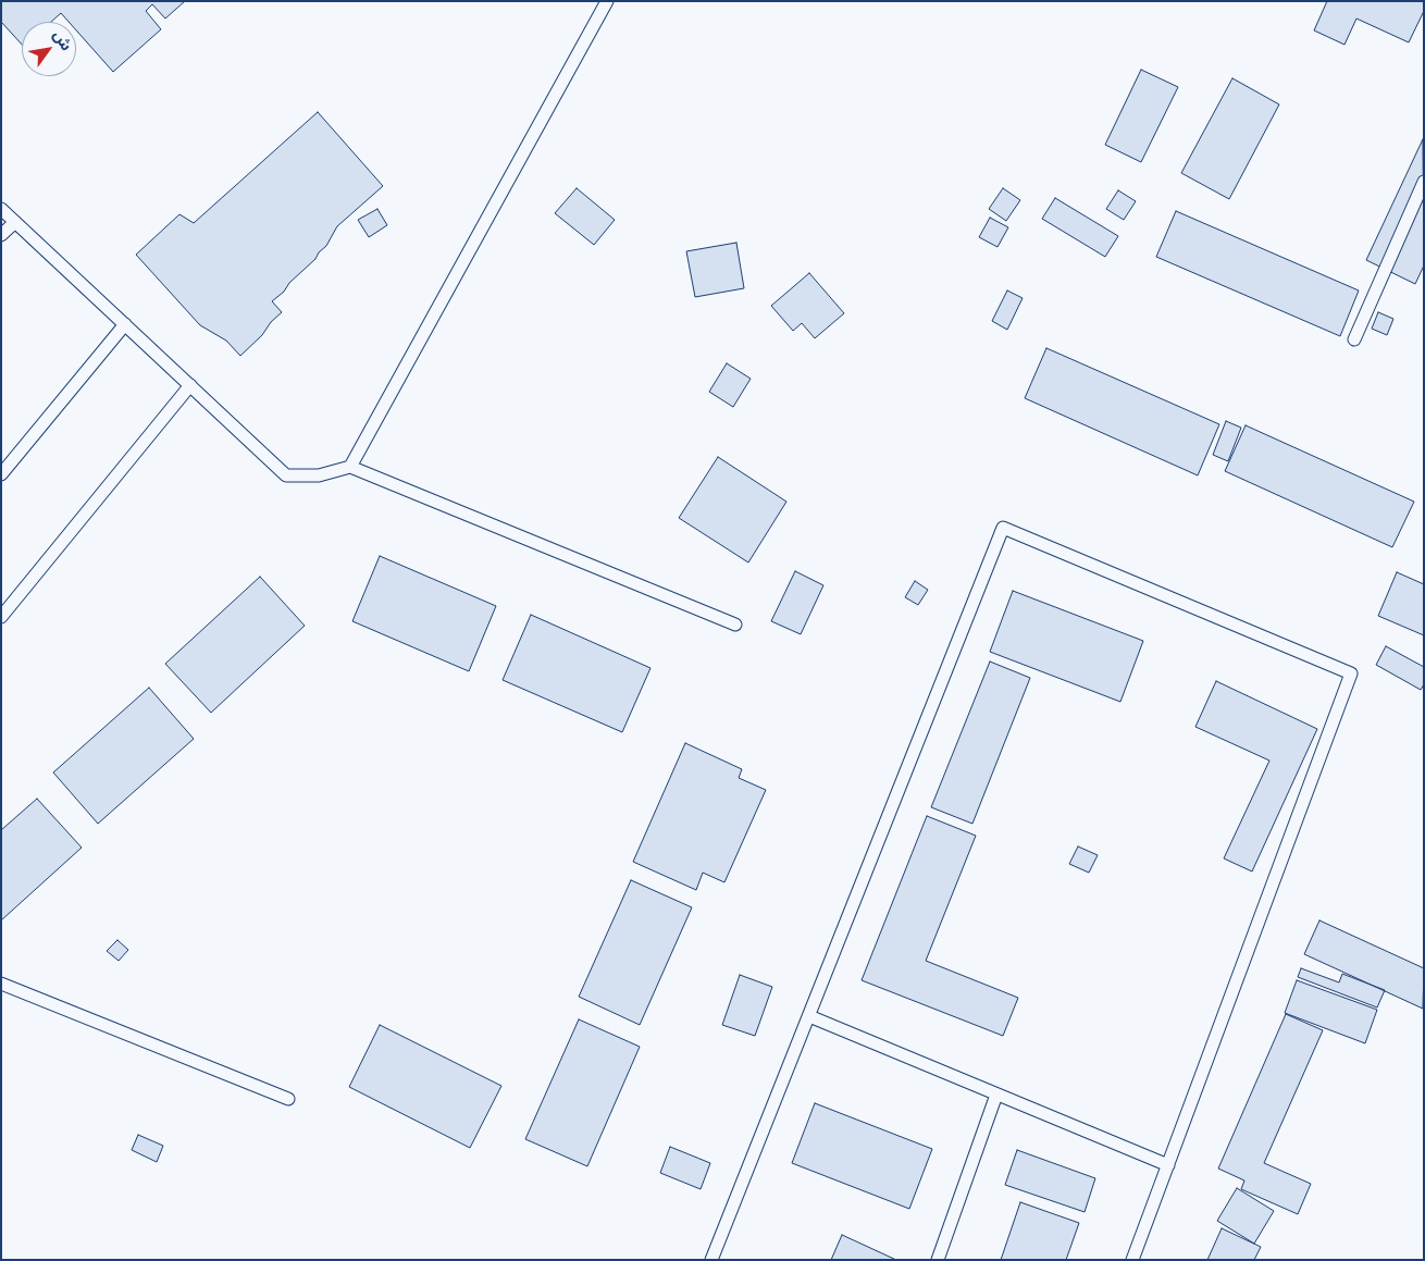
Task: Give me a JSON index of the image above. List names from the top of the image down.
{
  "north": "top right"
}
